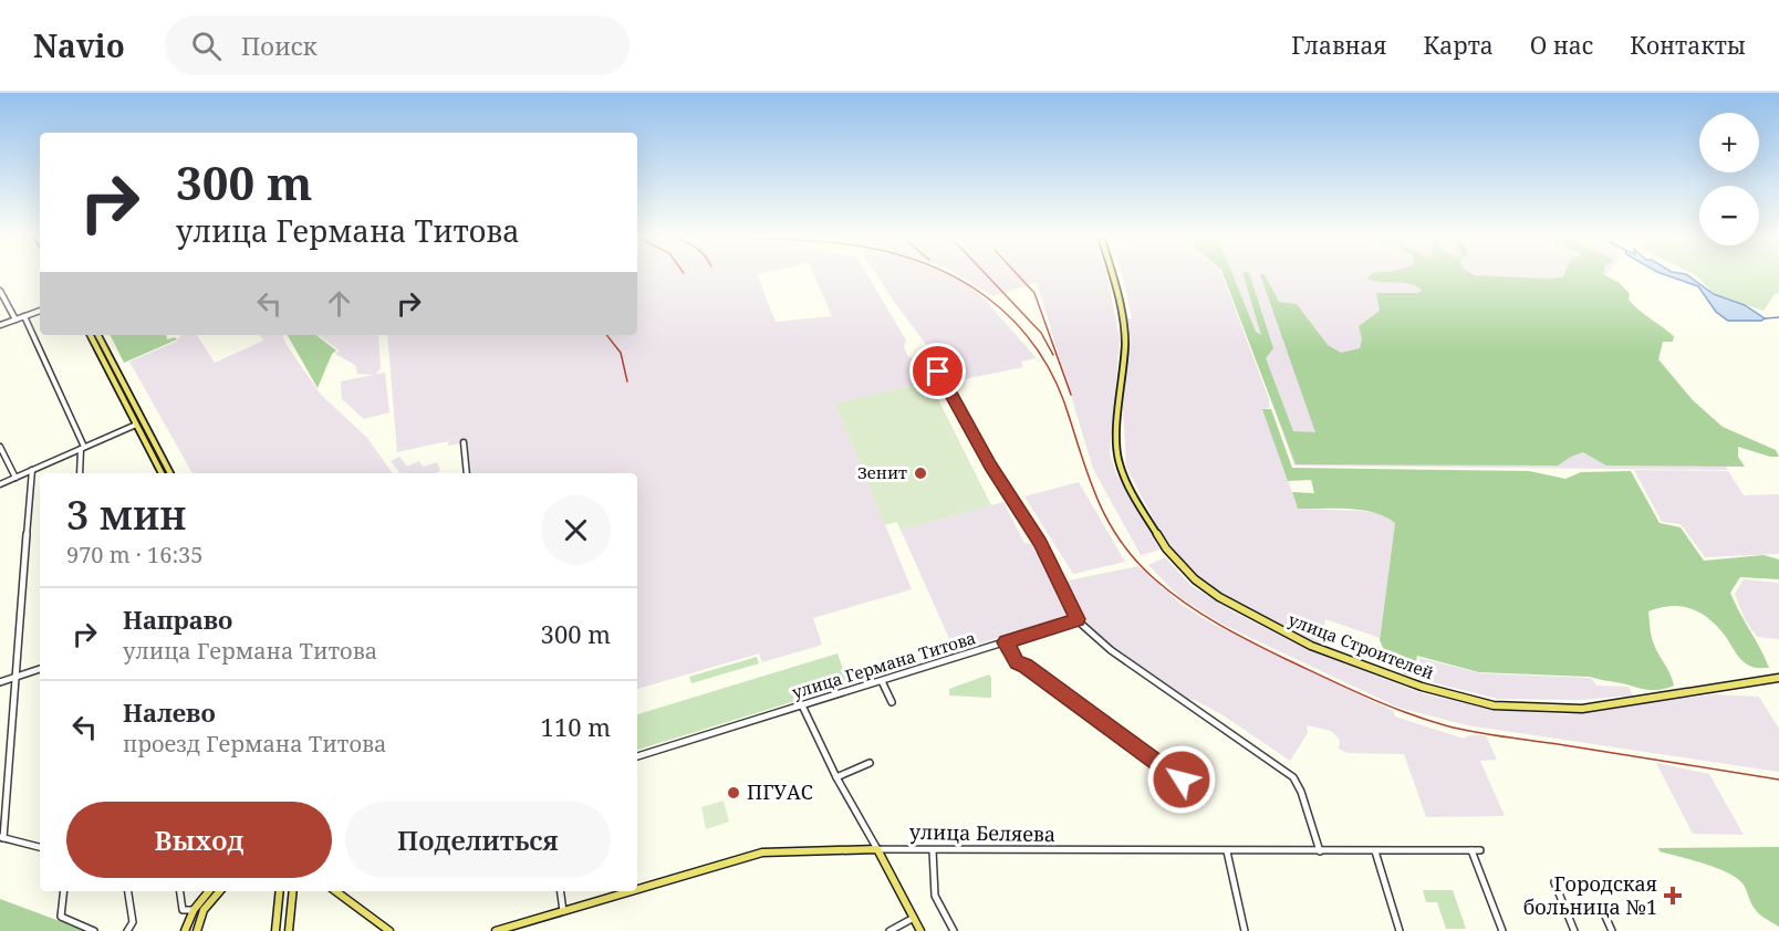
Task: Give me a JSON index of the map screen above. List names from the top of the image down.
{
  "streets": {
    "main road": ["улица Строителей", "улица Беляева"],
    "street": ["улица Германа Титова"]
  },
  "places": {
    "other": ["Зенит", "ПГУАС"],
    "health": ["Городская больница №1"]
  },
  "page": {
    "header": "Navio",
    "search": "Поиск",
    "nav": [
      "Главная",
      "Карта",
      "О нас",
      "Контакты"
    ],
    "map_buttons": ["+", "−"],
    "turn": ["300 m", "улица Германа Титова"],
    "heading": ["3 мин", "970 m · 16:35"],
    "list": [
      {
        "name": "Направо",
        "note": "улица Германа Титова",
        "value": "300 m"
      },
      {
        "name": "Налево",
        "note": "проезд Германа Титова",
        "value": "110 m"
      }
    ],
    "buttons": ["Выход", "Поделиться"]
  }
}
